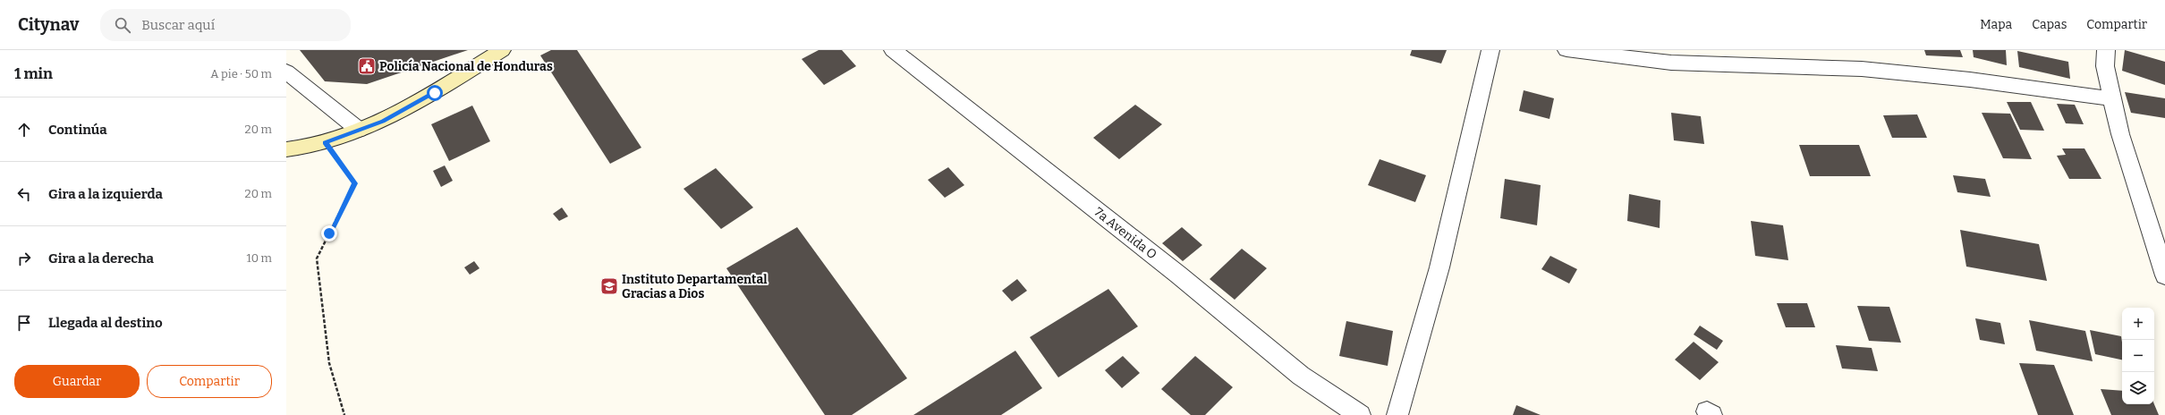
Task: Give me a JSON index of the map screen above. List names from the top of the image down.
{
  "streets": {
    "street": ["7a Avenida O"]
  },
  "places": {
    "public building": ["Policía Nacional de Honduras"],
    "school or university": ["Instituto Departamental Gracias a Dios"]
  },
  "page": {
    "header": "Citynav",
    "search": "Buscar aquí",
    "nav": ["Mapa", "Capas", "Compartir"],
    "heading": ["1 min", "A pie · 50 m"],
    "list": [
      ["Continúa", "20 m"],
      ["Gira a la izquierda", "20 m"],
      ["Gira a la derecha", "10 m"],
      "Llegada al destino"
    ],
    "map_buttons": ["+", "−"],
    "buttons": ["Guardar", "Compartir"]
  }
}
